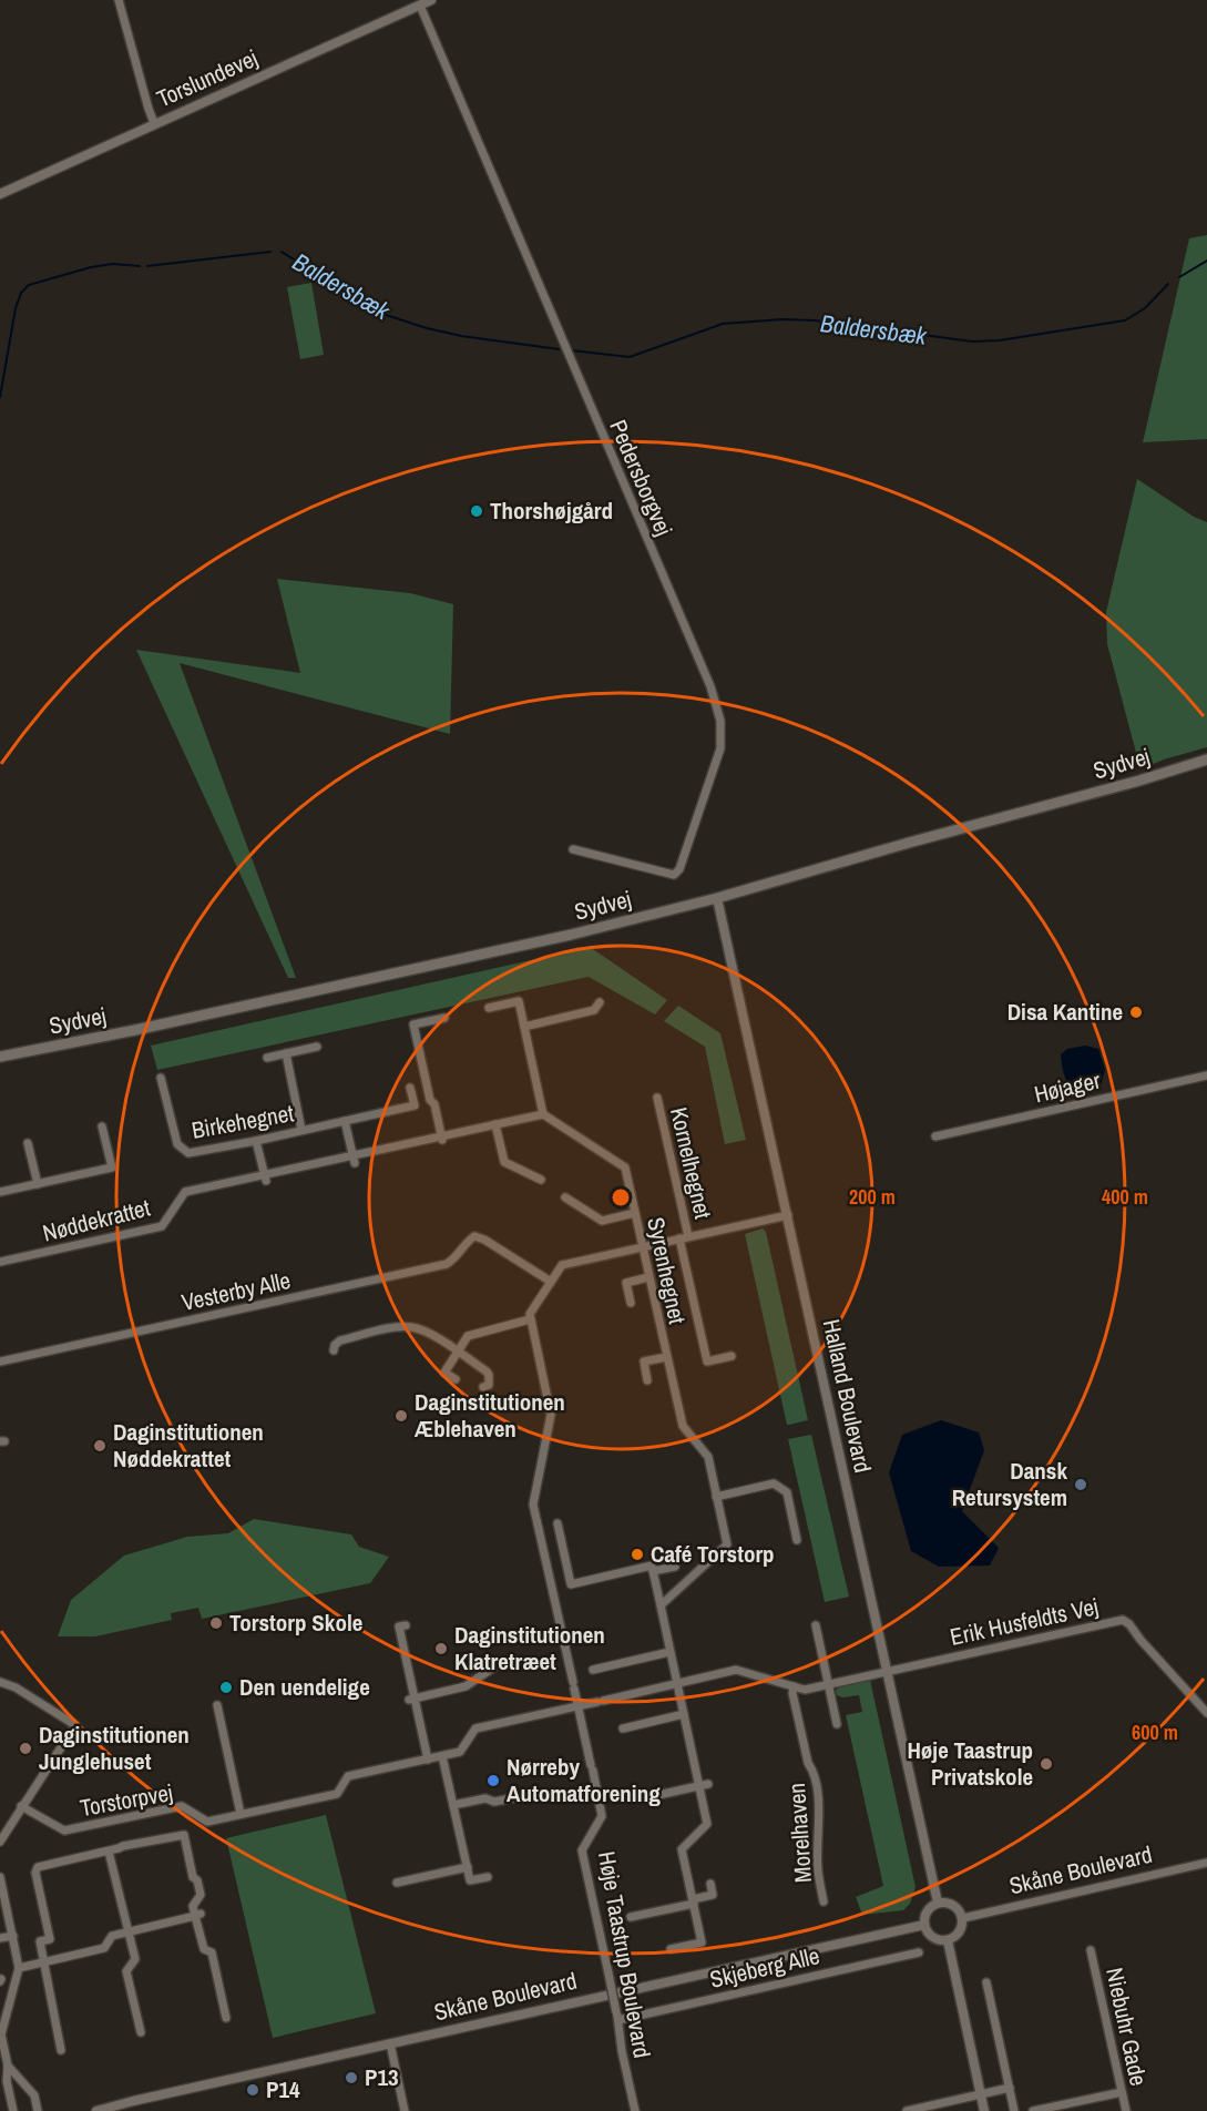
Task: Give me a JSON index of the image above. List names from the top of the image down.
{
  "streets": {
    "main road": ["Sydvej"],
    "street": [
      "Torslundevej",
      "Pedersborgvej",
      "Højager",
      "Birkehegnet",
      "Kornelhegnet",
      "Nøddekrattet",
      "Syrenhegnet",
      "Vesterby Alle",
      "Halland Boulevard",
      "Erik Husfeldts Vej",
      "Torstorpvej",
      "Morelhaven",
      "Skåne Boulevard",
      "Høje Taastrup Boulevard",
      "Skjeberg Alle",
      "Niebuhr Gade"
    ]
  },
  "crossings": [
    ["Torslundevej", "Pedersborgvej"],
    ["Sydvej", "Halland Boulevard"],
    ["Halland Boulevard", "Erik Husfeldts Vej"],
    ["Halland Boulevard", "Skåne Boulevard"],
    ["Torstorpvej", "Høje Taastrup Boulevard"],
    ["Høje Taastrup Boulevard", "Skjeberg Alle"]
  ],
  "water": ["Baldersbæk"],
  "places": [
    "Thorshøjgård",
    "Disa Kantine",
    "Daginstitutionen Æblehaven",
    "Daginstitutionen Nøddekrattet",
    "Dansk Retursystem",
    "Café Torstorp",
    "Torstorp Skole",
    "Daginstitutionen Klatretræet",
    "Den uendelige",
    "Daginstitutionen Junglehuset",
    "Høje Taastrup Privatskole",
    "Nørreby Automatforening",
    "P13",
    "P14"
  ],
  "rings": ["200 m", "400 m", "600 m"]
}
